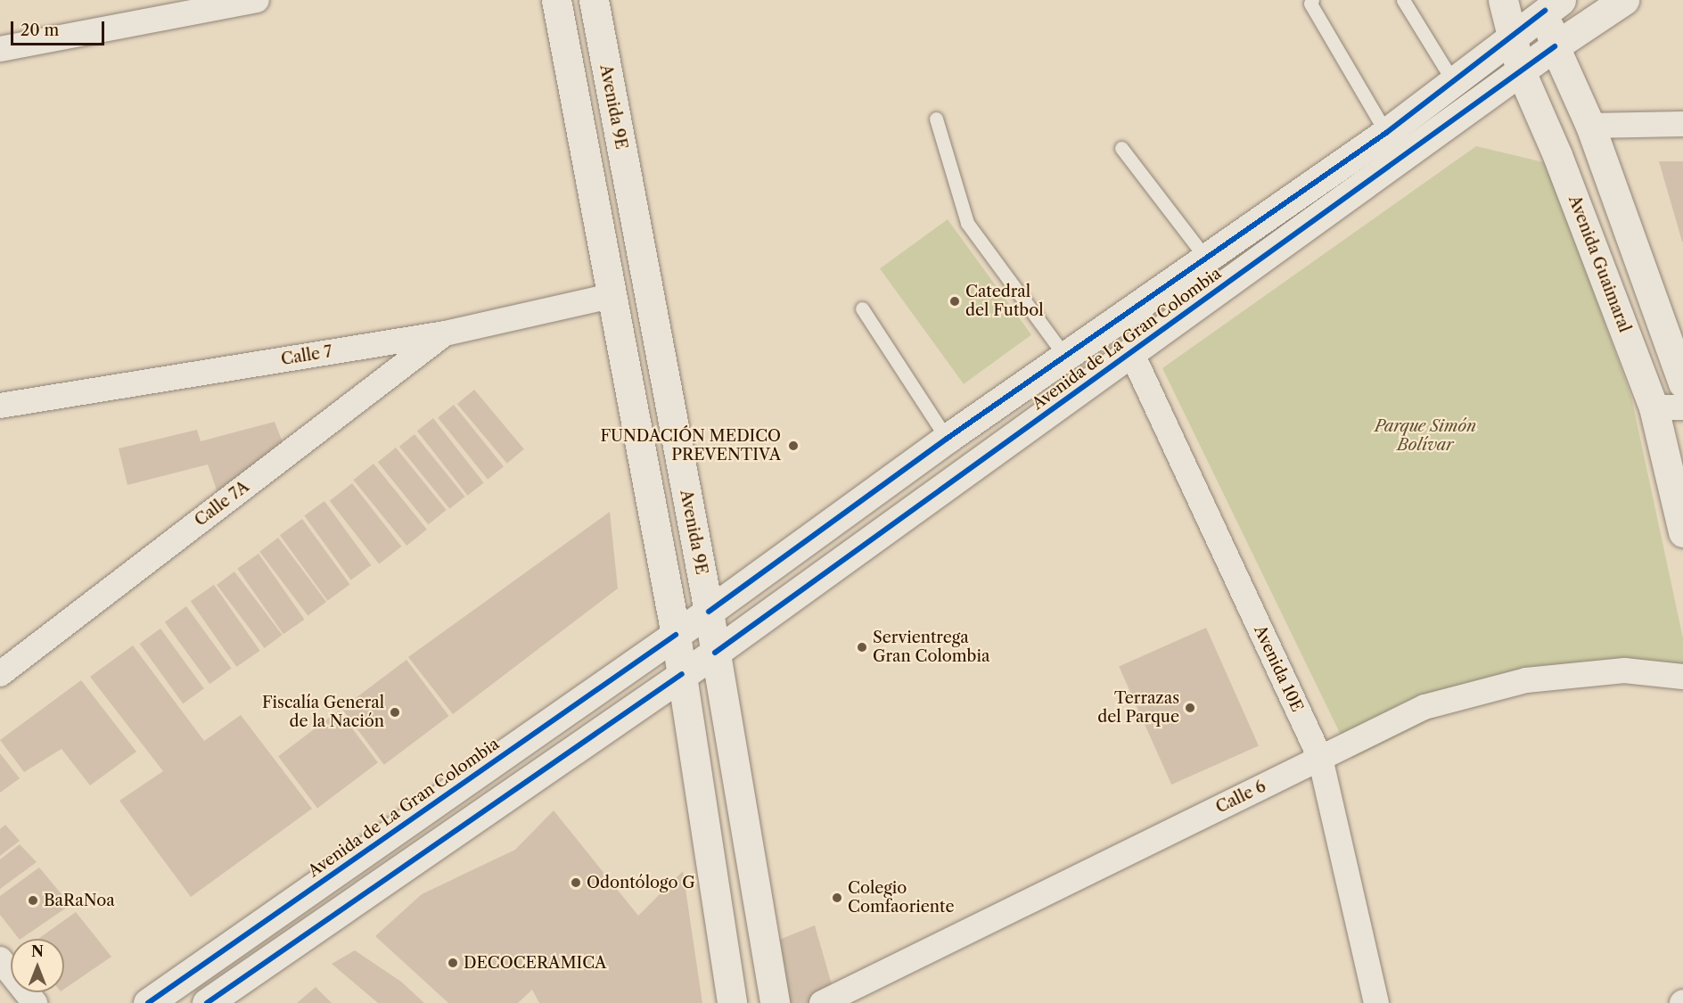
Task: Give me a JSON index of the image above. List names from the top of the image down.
{
  "streets": {
    "street": [
      "Avenida 9E",
      "Avenida Guaimaral",
      "Avenida de La Gran Colombia",
      "Calle 7",
      "Calle 7A",
      "Avenida 10E",
      "Calle 6"
    ]
  },
  "crossings": [
    ["Avenida 9E", "Avenida de La Gran Colombia"],
    ["Avenida Guaimaral", "Avenida de La Gran Colombia"],
    ["Avenida de La Gran Colombia", "Avenida 10E"],
    ["Calle 7", "Calle 7A"],
    ["Avenida 10E", "Calle 6"]
  ],
  "parks": ["Parque Simón Bolívar"],
  "places": [
    "Catedral del Futbol",
    "FUNDACIÓN MEDICO PREVENTIVA",
    "Servientrega Gran Colombia",
    "Terrazas del Parque",
    "Fiscalía General de la Nación",
    "Odontólogo G",
    "Colegio Comfaoriente",
    "BaRaNoa",
    "DECOCERAMICA"
  ],
  "scale_bar": "20 m",
  "north": "top"
}
